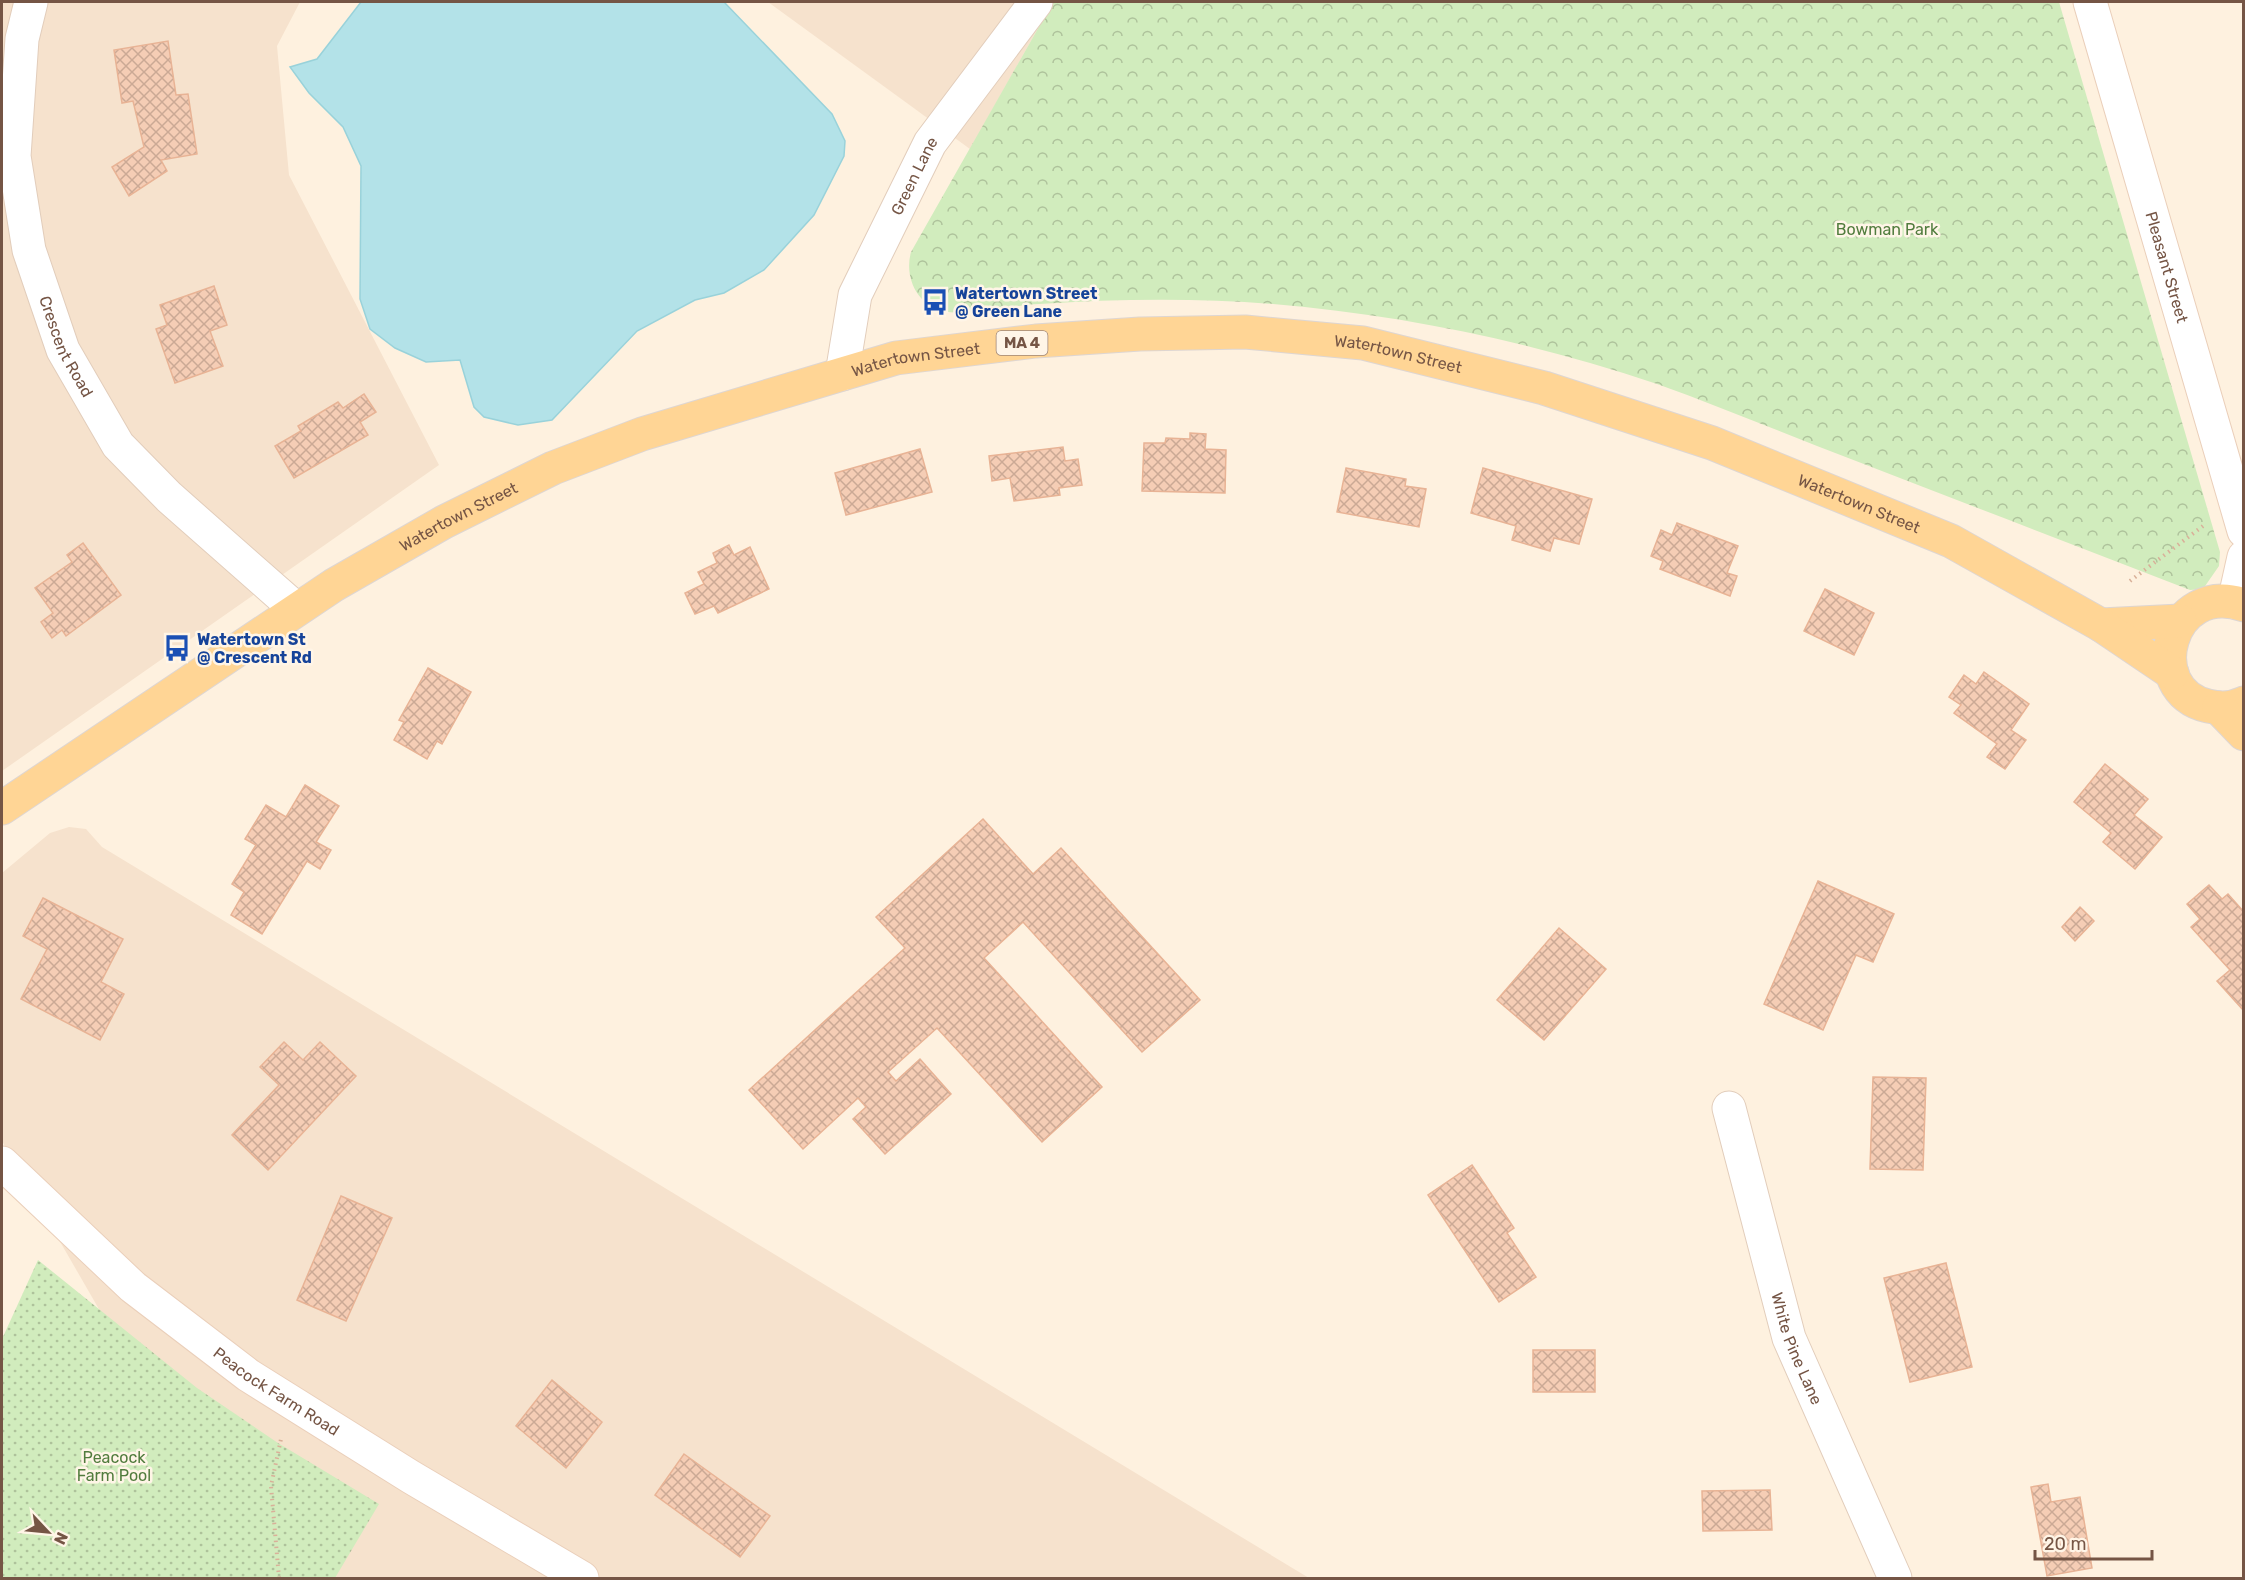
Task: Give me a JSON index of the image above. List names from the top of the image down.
{
  "streets": {
    "main road": ["MA 4", "Watertown Street"],
    "street": [
      "Green Lane",
      "Pleasant Street",
      "Crescent Road",
      "White Pine Lane",
      "Peacock Farm Road"
    ]
  },
  "crossings": [
    ["Green Lane", "Watertown Street"],
    ["Crescent Road", "Watertown Street"]
  ],
  "parks": ["Bowman Park", "Peacock Farm Pool"],
  "places": {
    "bus stop": ["Watertown Street @ Green Lane", "Watertown St @ Crescent Rd"]
  },
  "scale_bar": "20 m",
  "north": "bottom right"
}
